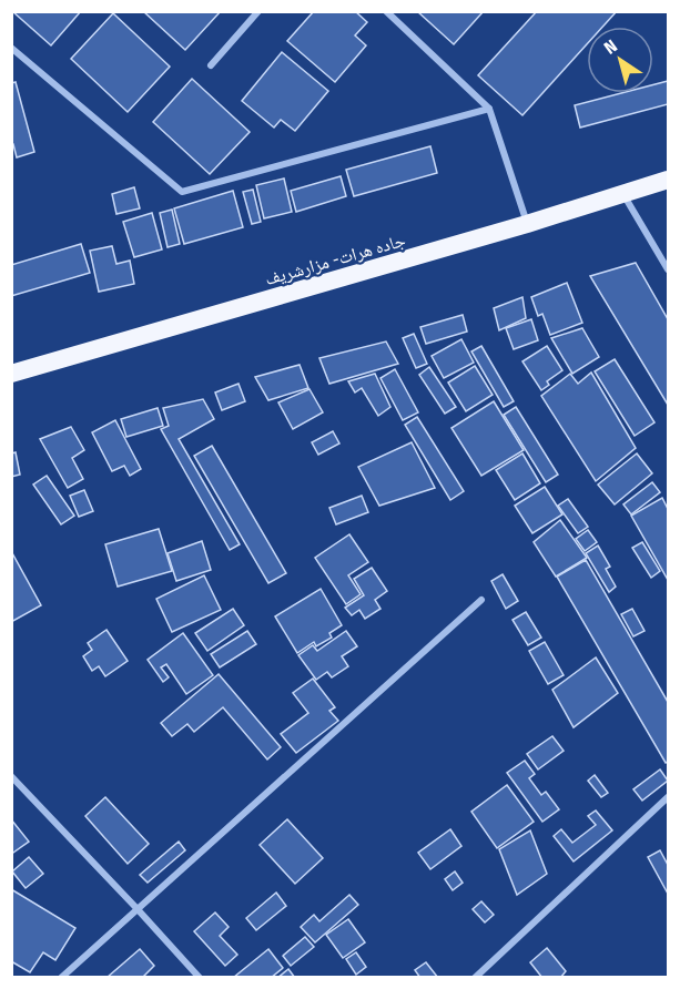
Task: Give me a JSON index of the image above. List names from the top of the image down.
{
  "streets": {
    "highway": ["جاده هرات- مزارشریف"]
  },
  "north": "top left"
}
